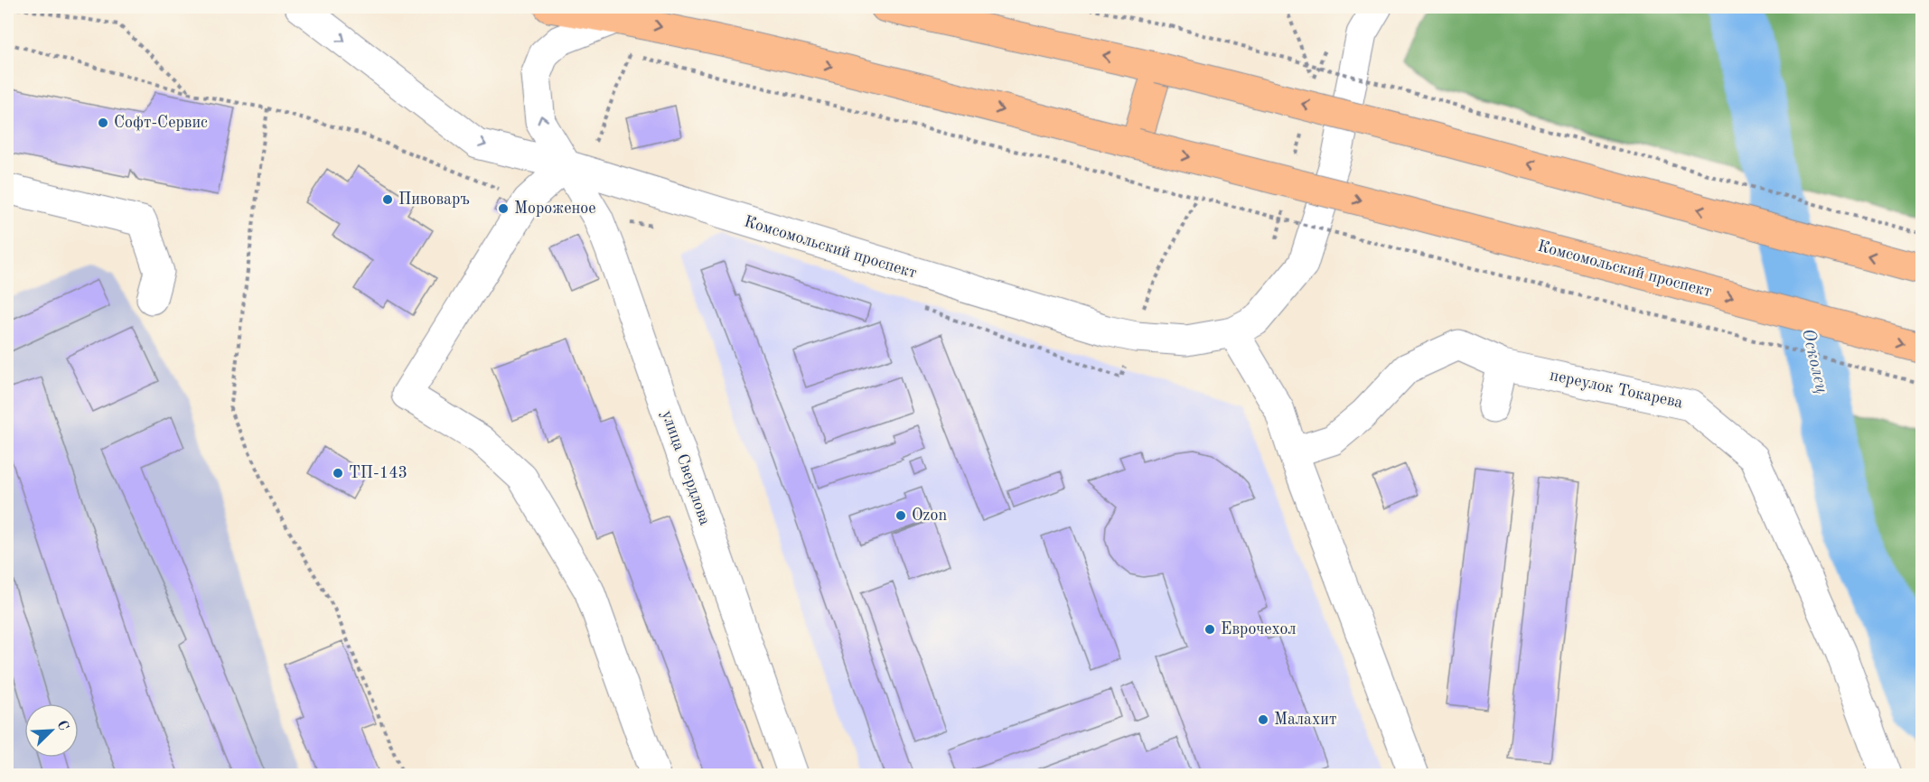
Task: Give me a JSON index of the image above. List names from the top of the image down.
{
  "streets": {
    "main road": ["Комсомольский проспект"],
    "street": ["переулок Токарева", "улица Свердлова"]
  },
  "crossings": [
    ["Комсомольский проспект", "улица Свердлова"]
  ],
  "water": ["Осколец"],
  "places": [
    "Софт-Сервис",
    "Пивоваръ",
    "Мороженое",
    "ТП-143",
    "Ozon",
    "Еврочехол",
    "Малахит"
  ],
  "north": "top right"
}
